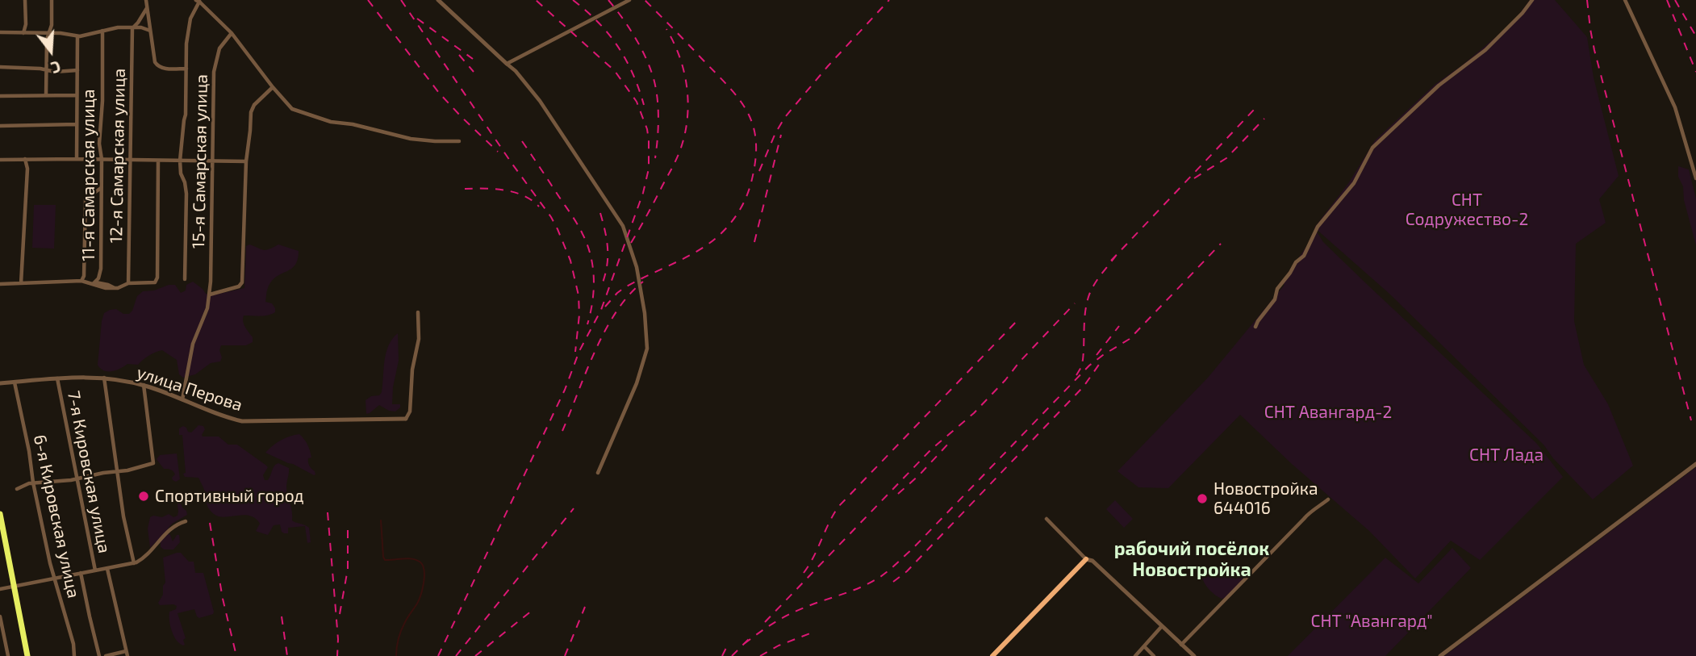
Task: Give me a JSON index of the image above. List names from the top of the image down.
{
  "streets": {
    "street": [
      "12-я Самарская улица",
      "15-я Самарская улица",
      "11-я Самарская улица",
      "улица Перова",
      "7-я Кировская улица",
      "6-я Кировская улица"
    ]
  },
  "crossings": [
    ["15-я Самарская улица", "улица Перова"],
    ["улица Перова", "7-я Кировская улица"],
    ["улица Перова", "6-я Кировская улица"]
  ],
  "districts": ["рабочий посёлок Новостройка"],
  "parks": [
    "СНТ Содружество-2",
    "СНТ Авангард-2",
    "СНТ Лада",
    "СНТ \"Авангард\""
  ],
  "places": ["Спортивный город", "Новостройка 644016"],
  "north": "bottom"
}
